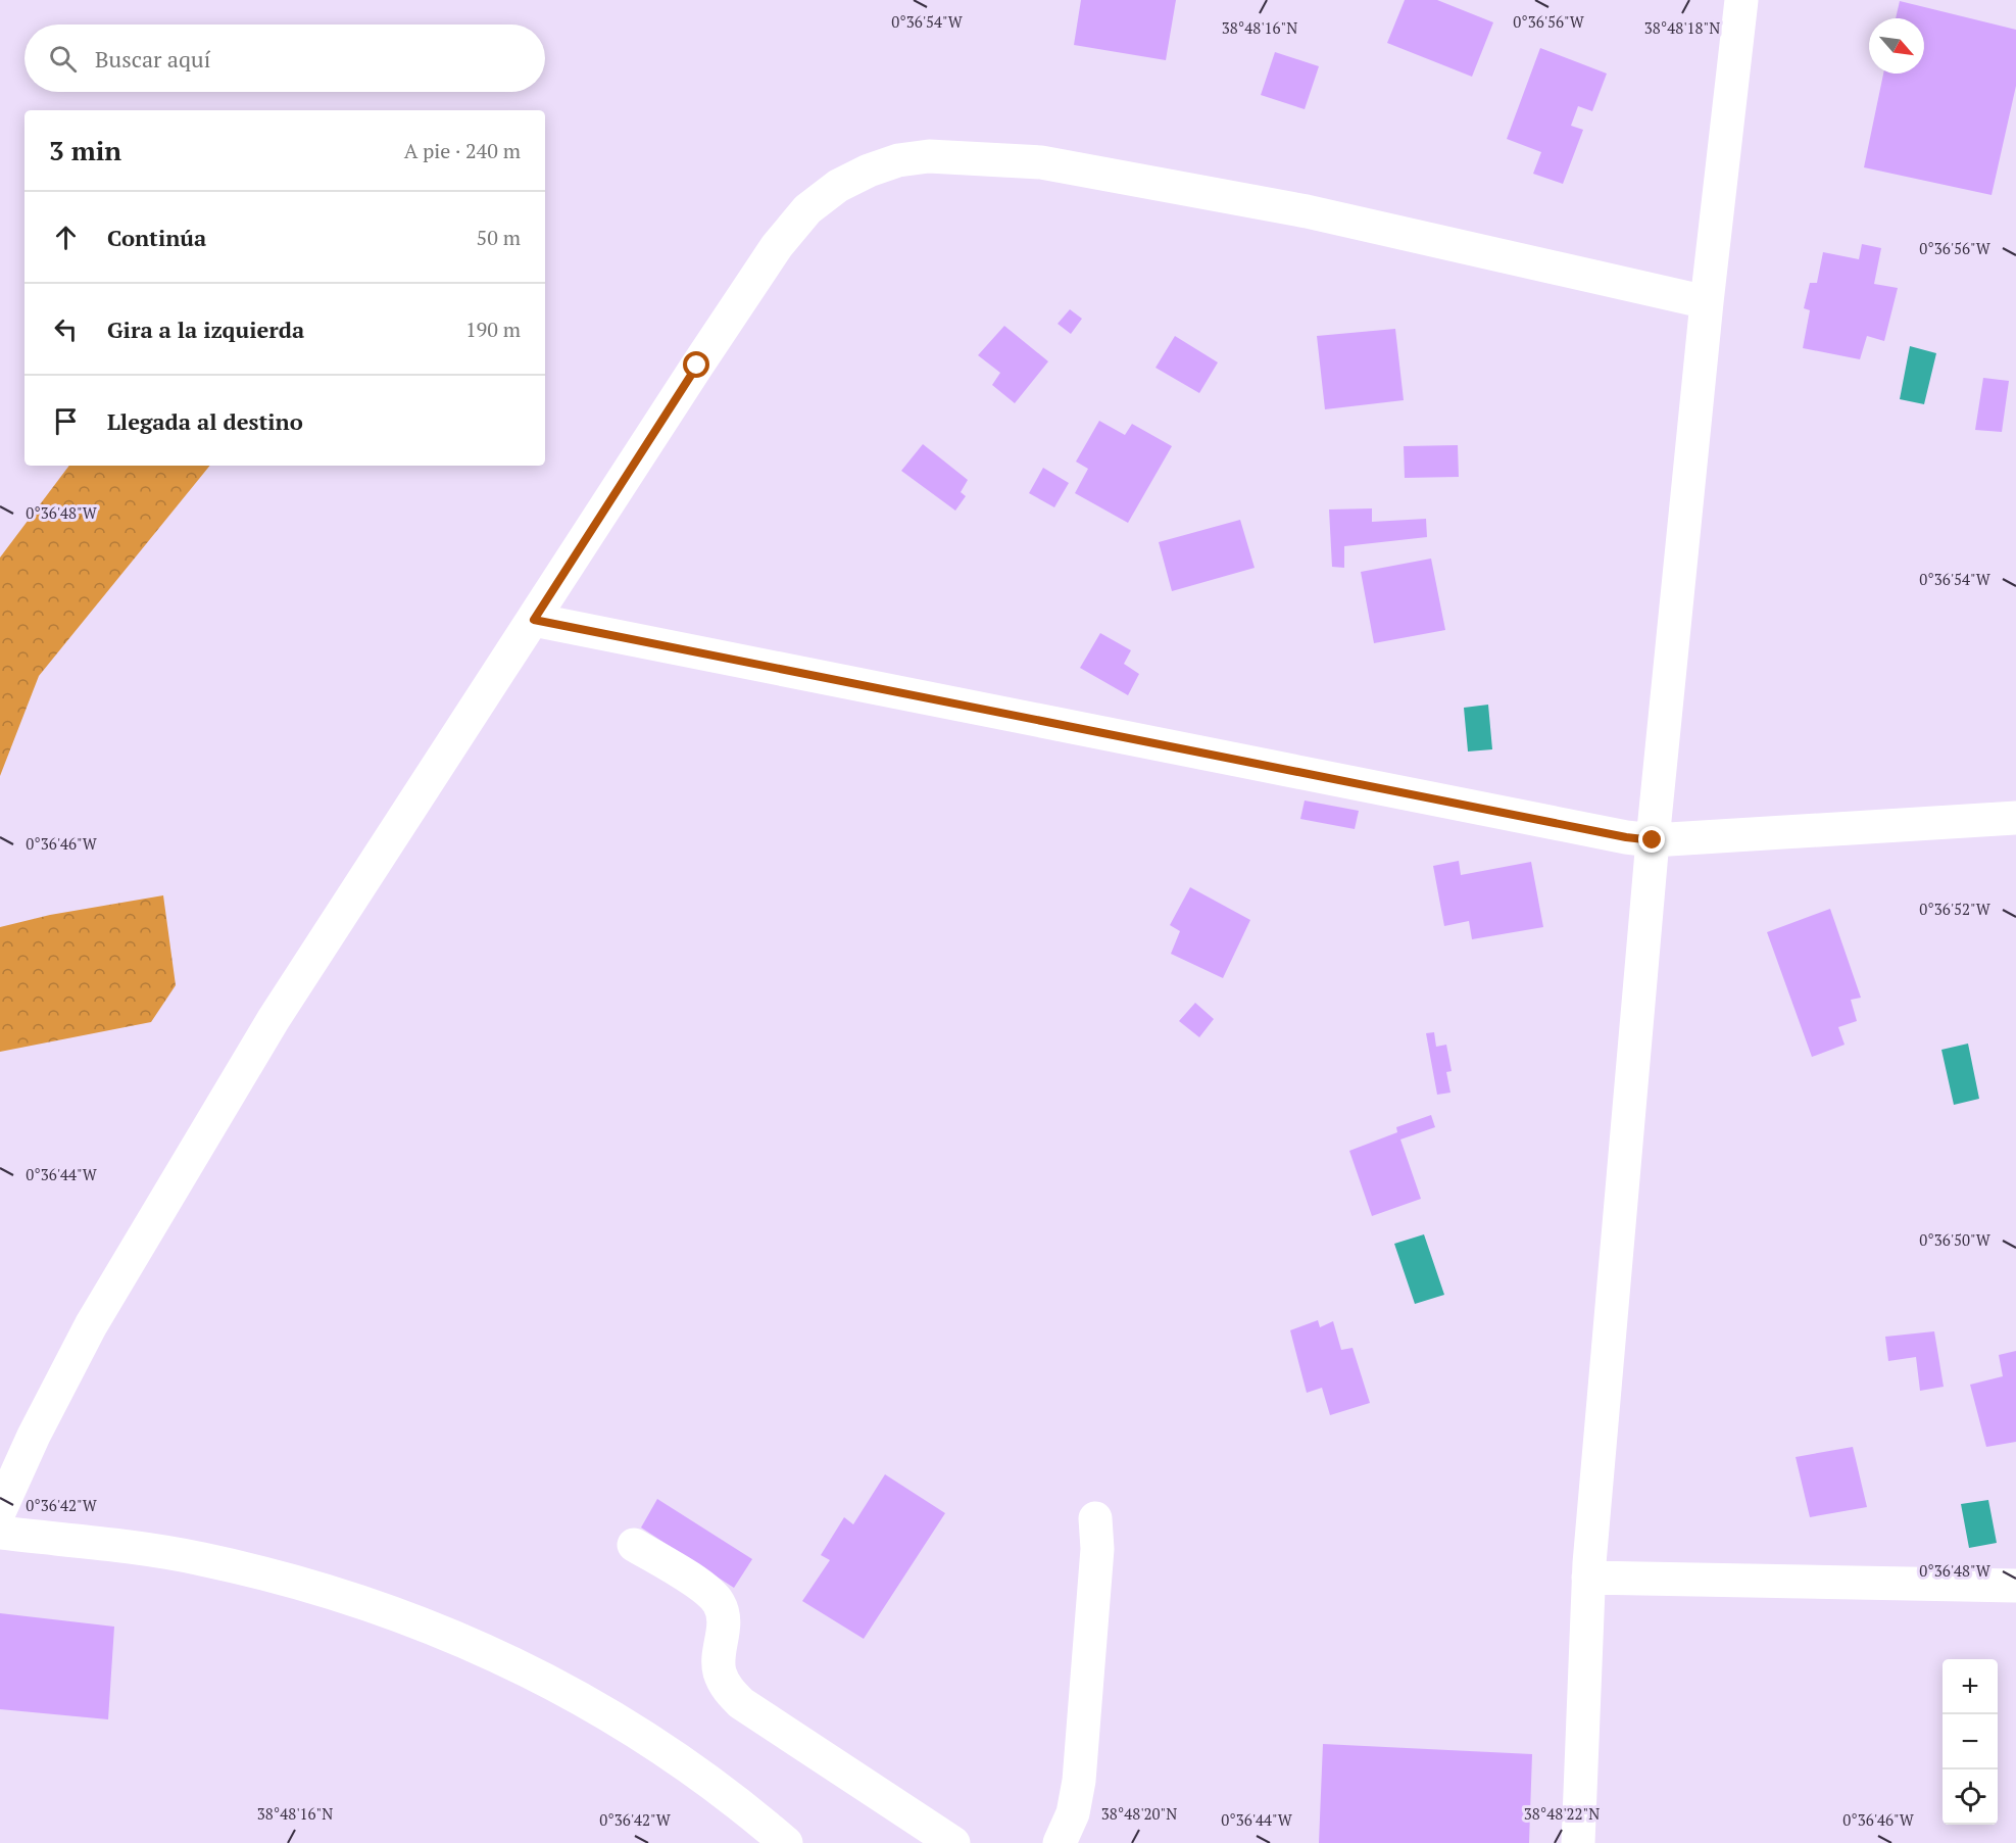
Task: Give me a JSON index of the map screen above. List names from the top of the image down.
{
  "north": "bottom right",
  "page": {
    "search": "Buscar aquí",
    "heading": ["3 min", "A pie · 240 m"],
    "list": [
      ["Continúa", "50 m"],
      ["Gira a la izquierda", "190 m"],
      "Llegada al destino"
    ],
    "map_buttons": ["+", "−"]
  },
  "coordinates": [
    "0°36'54\"W",
    "0°36'56\"W",
    "38°48'16\"N",
    "38°48'18\"N",
    "0°36'48\"W",
    "0°36'46\"W",
    "0°36'52\"W",
    "0°36'44\"W",
    "0°36'50\"W",
    "0°36'42\"W",
    "38°48'20\"N",
    "38°48'22\"N"
  ]
}
